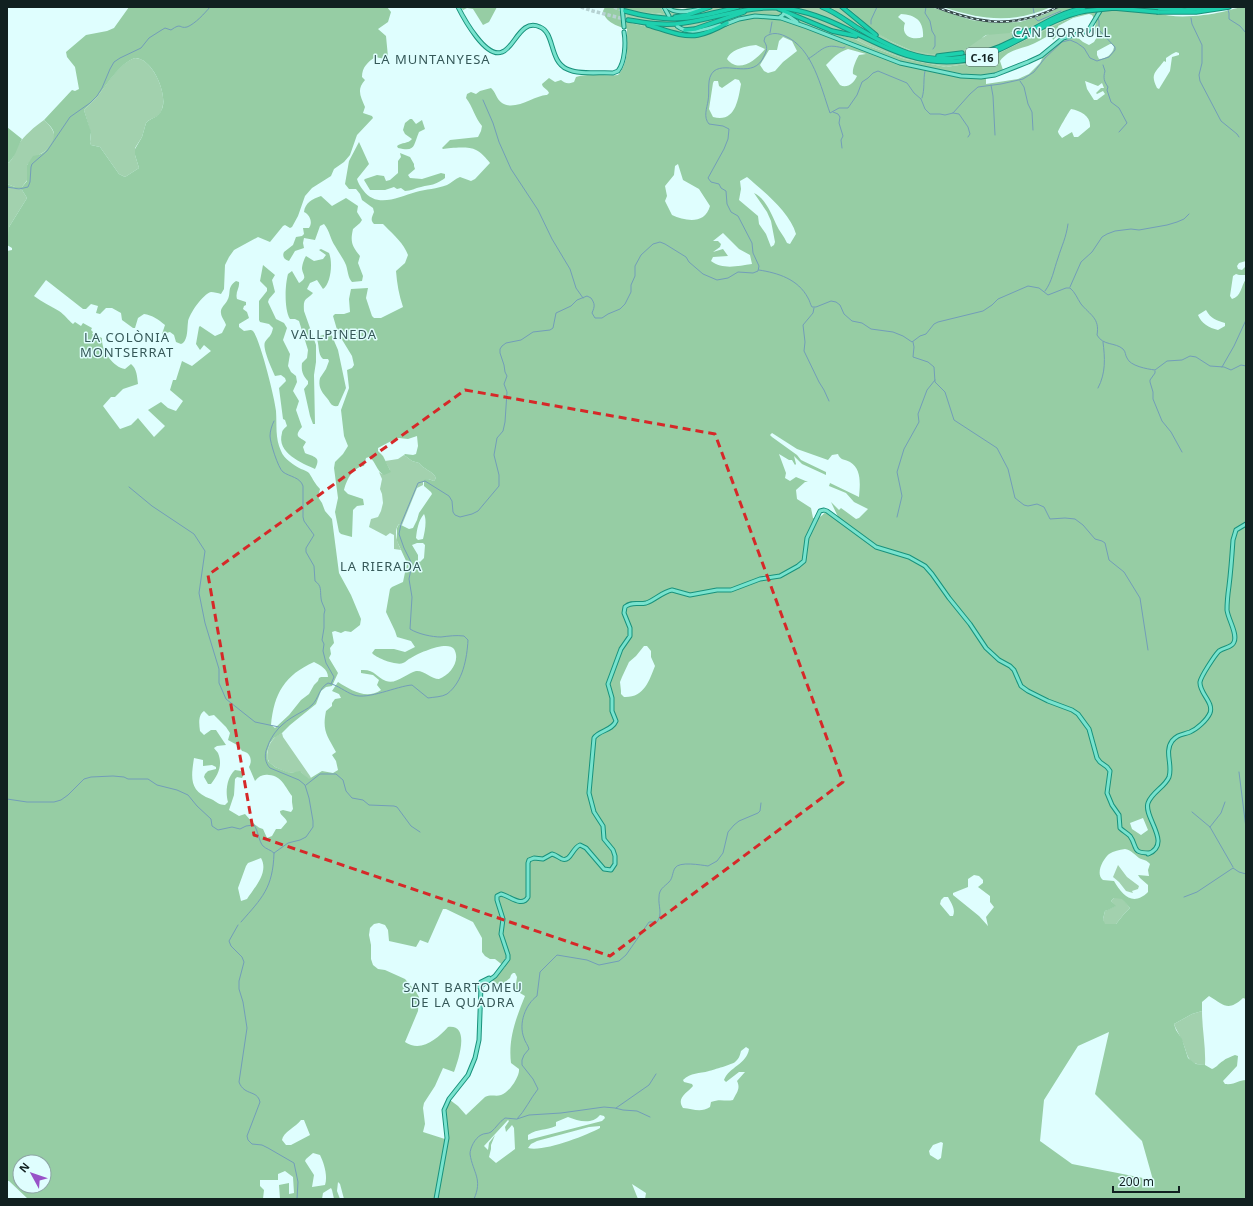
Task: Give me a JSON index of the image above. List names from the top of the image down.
{
  "streets": {
    "highway": ["C-16"]
  },
  "districts": [
    "CAN BORRULL",
    "LA MUNTANYESA",
    "VALLPINEDA",
    "LA COLÒNIA MONTSERRAT",
    "LA RIERADA",
    "SANT BARTOMEU DE LA QUADRA"
  ],
  "scale_bar": "200 m",
  "north": "top left"
}
